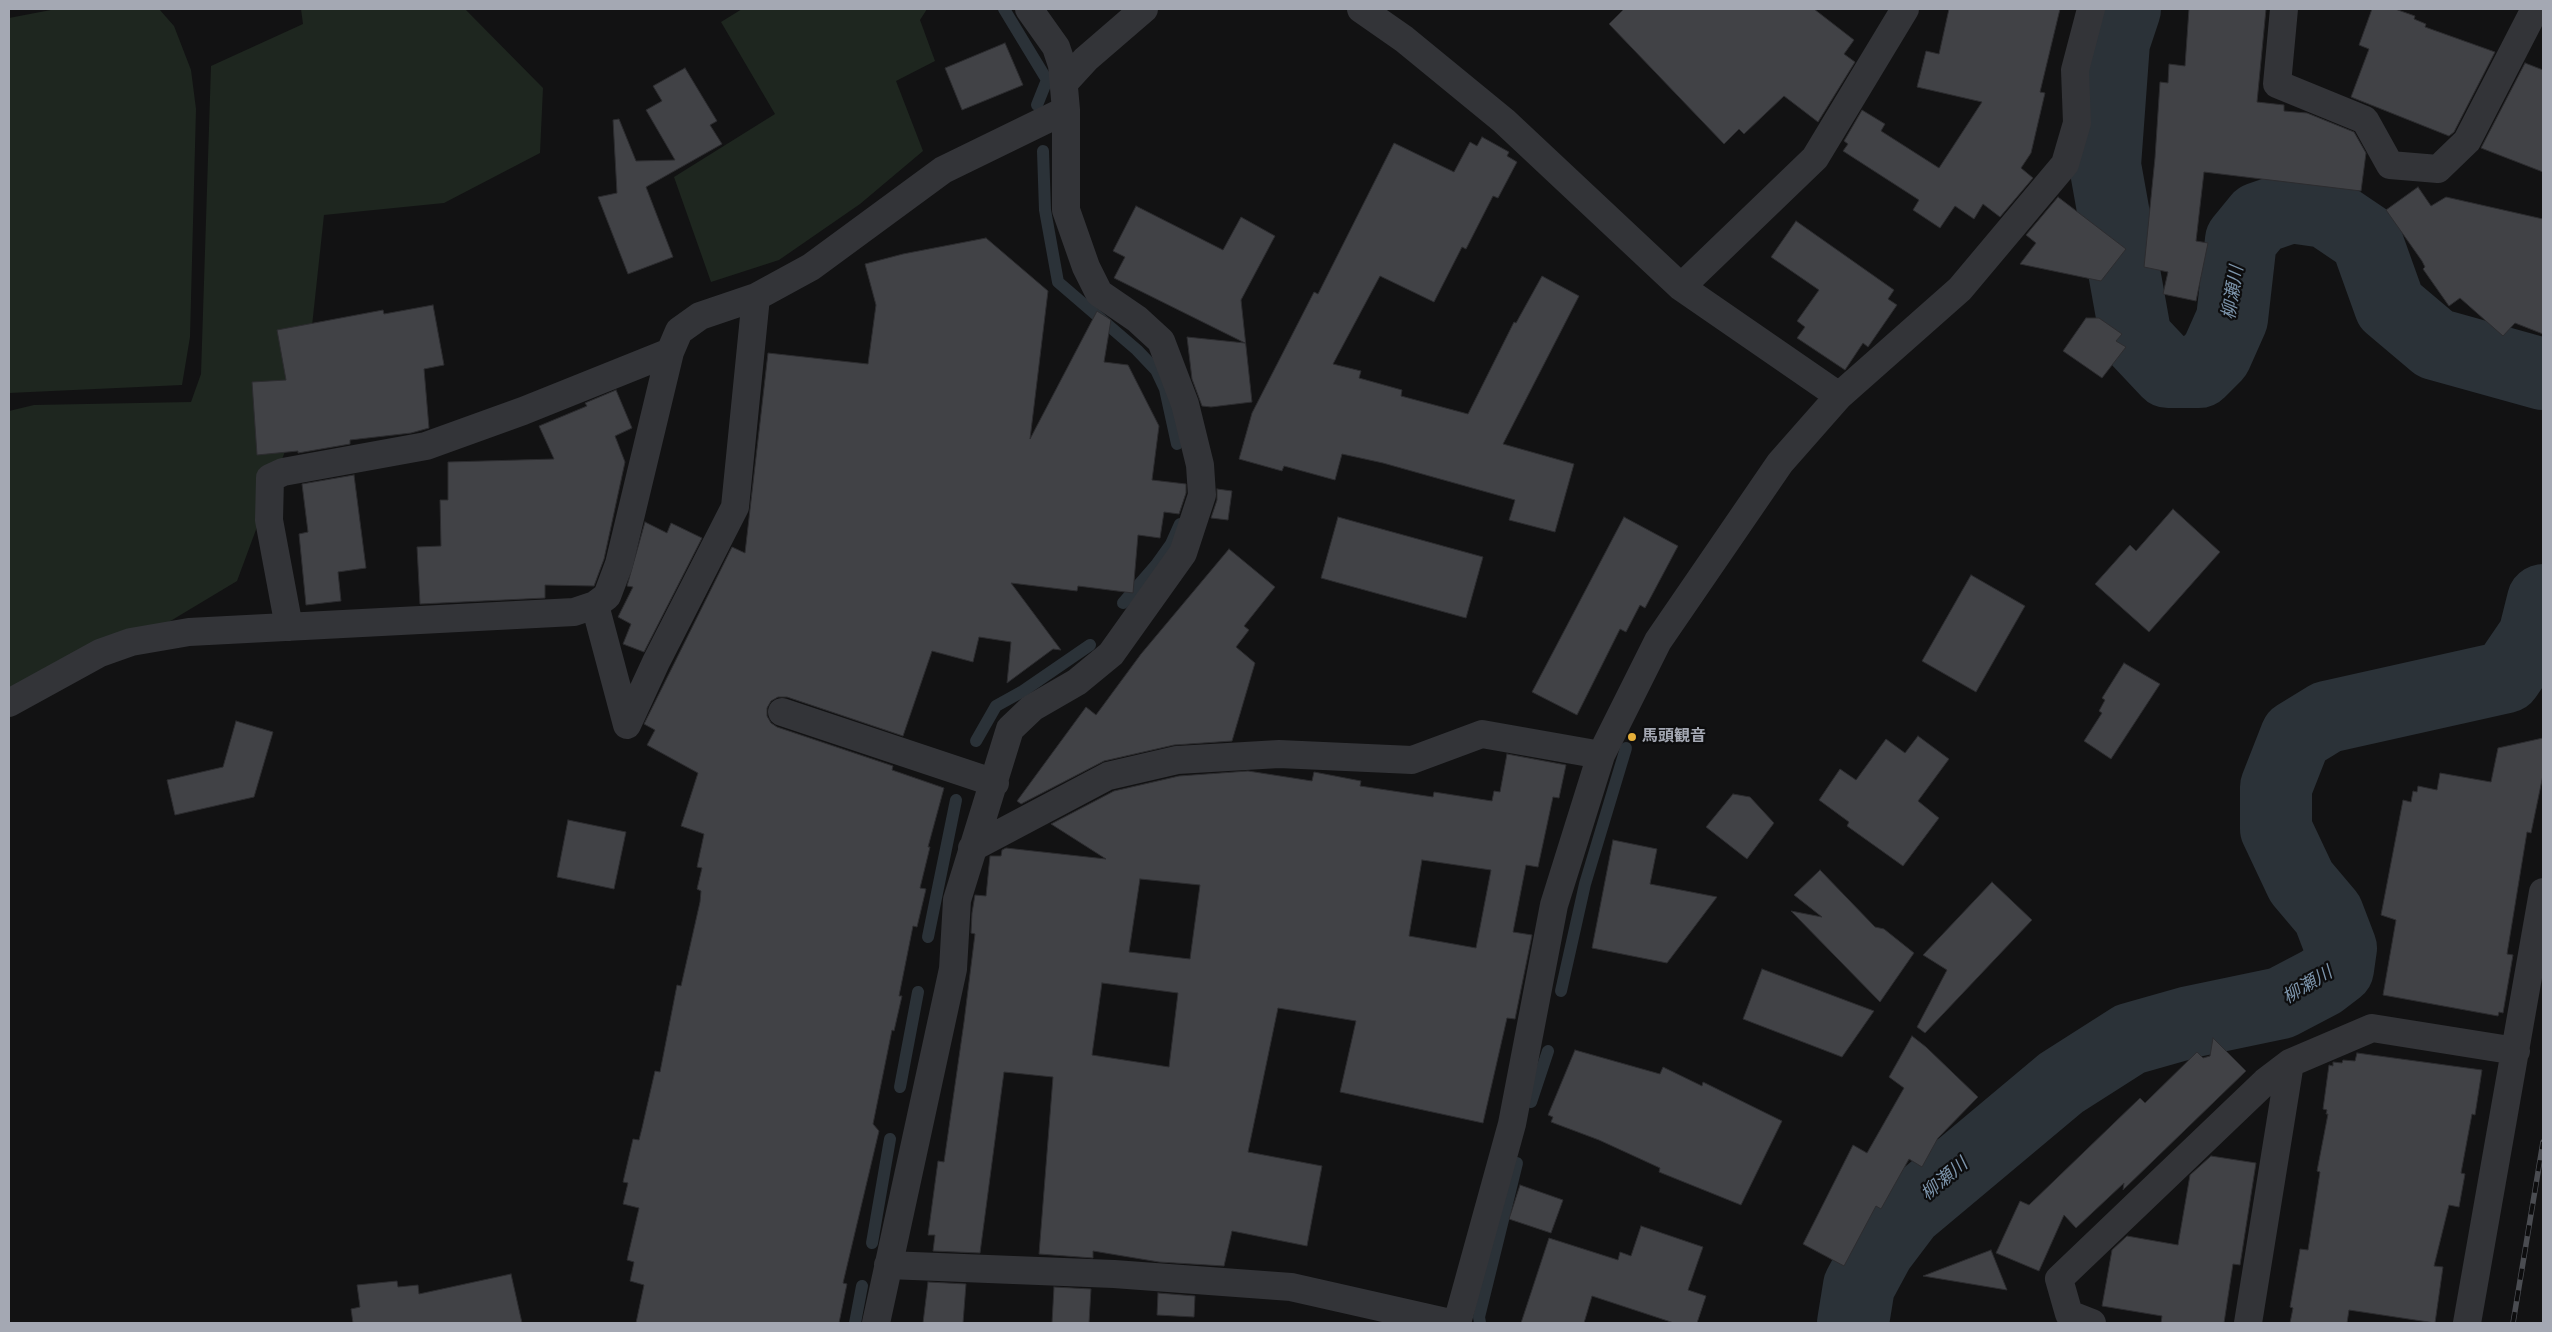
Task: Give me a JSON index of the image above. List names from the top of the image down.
{
  "water": ["柳瀬川"],
  "places": ["馬頭観音"]
}
